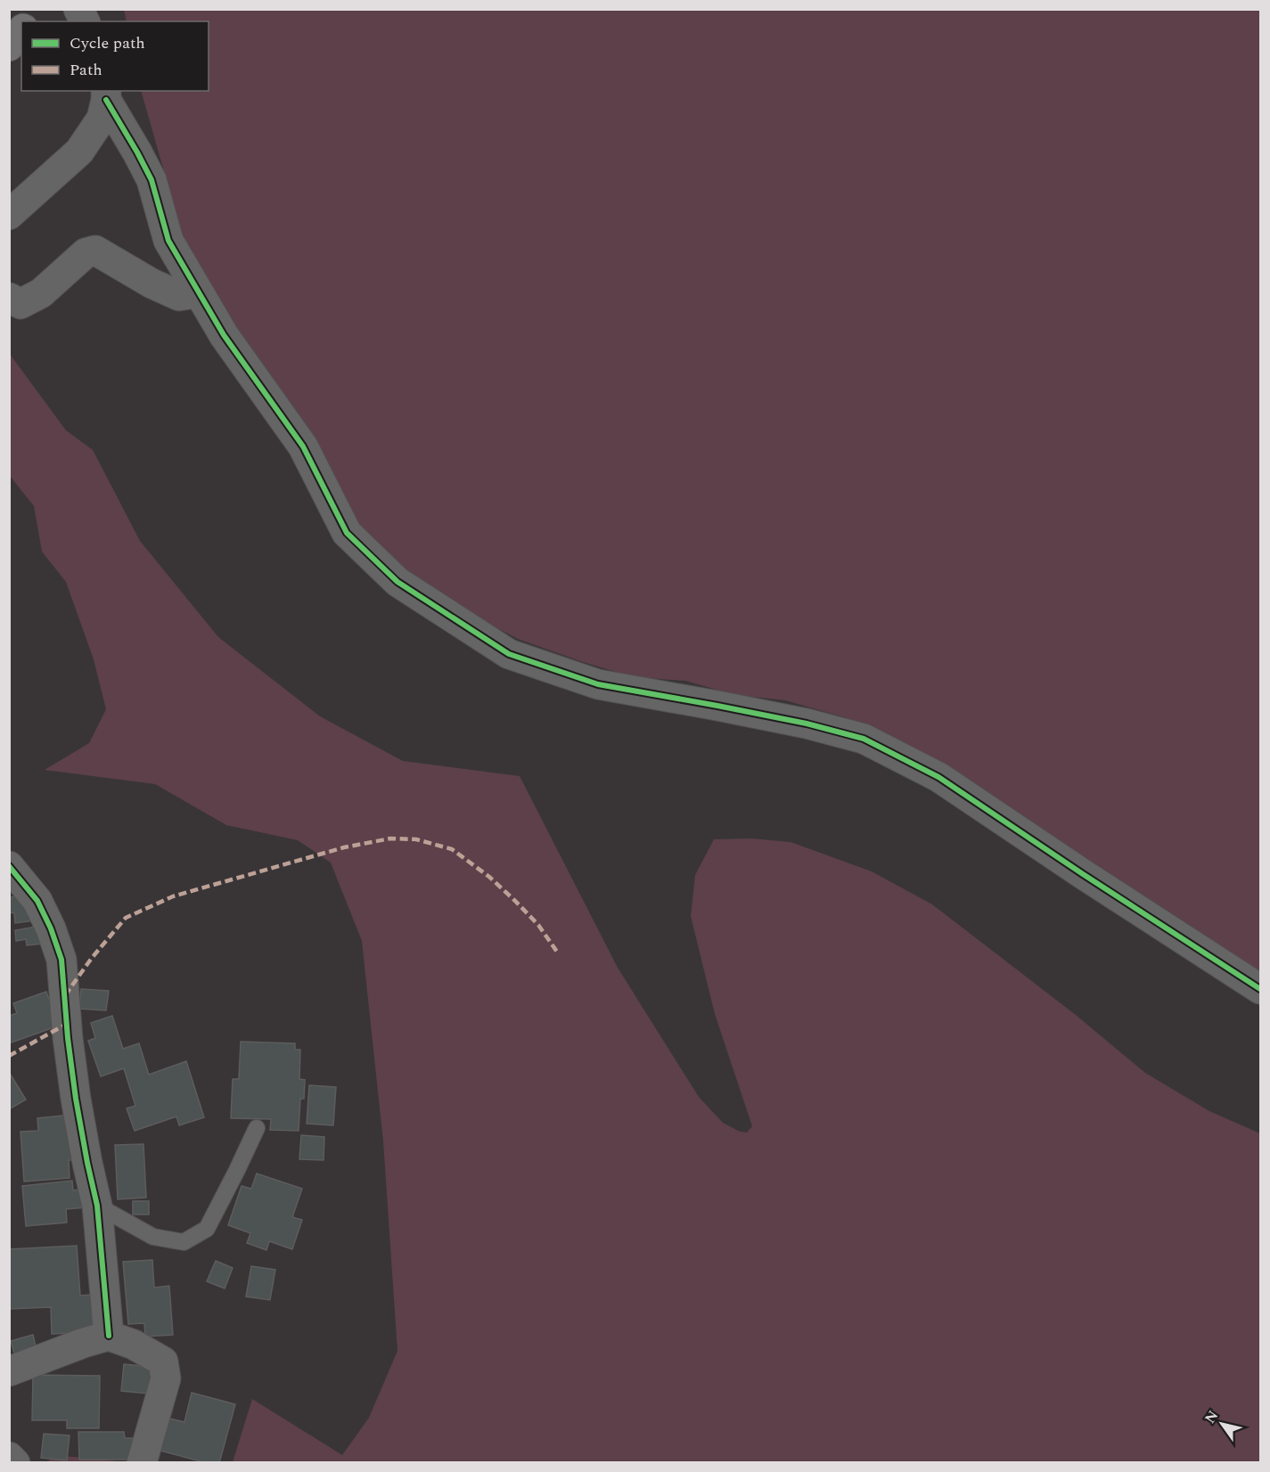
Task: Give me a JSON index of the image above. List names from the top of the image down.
{
  "legend": ["Cycle path", "Path"],
  "north": "top left"
}
